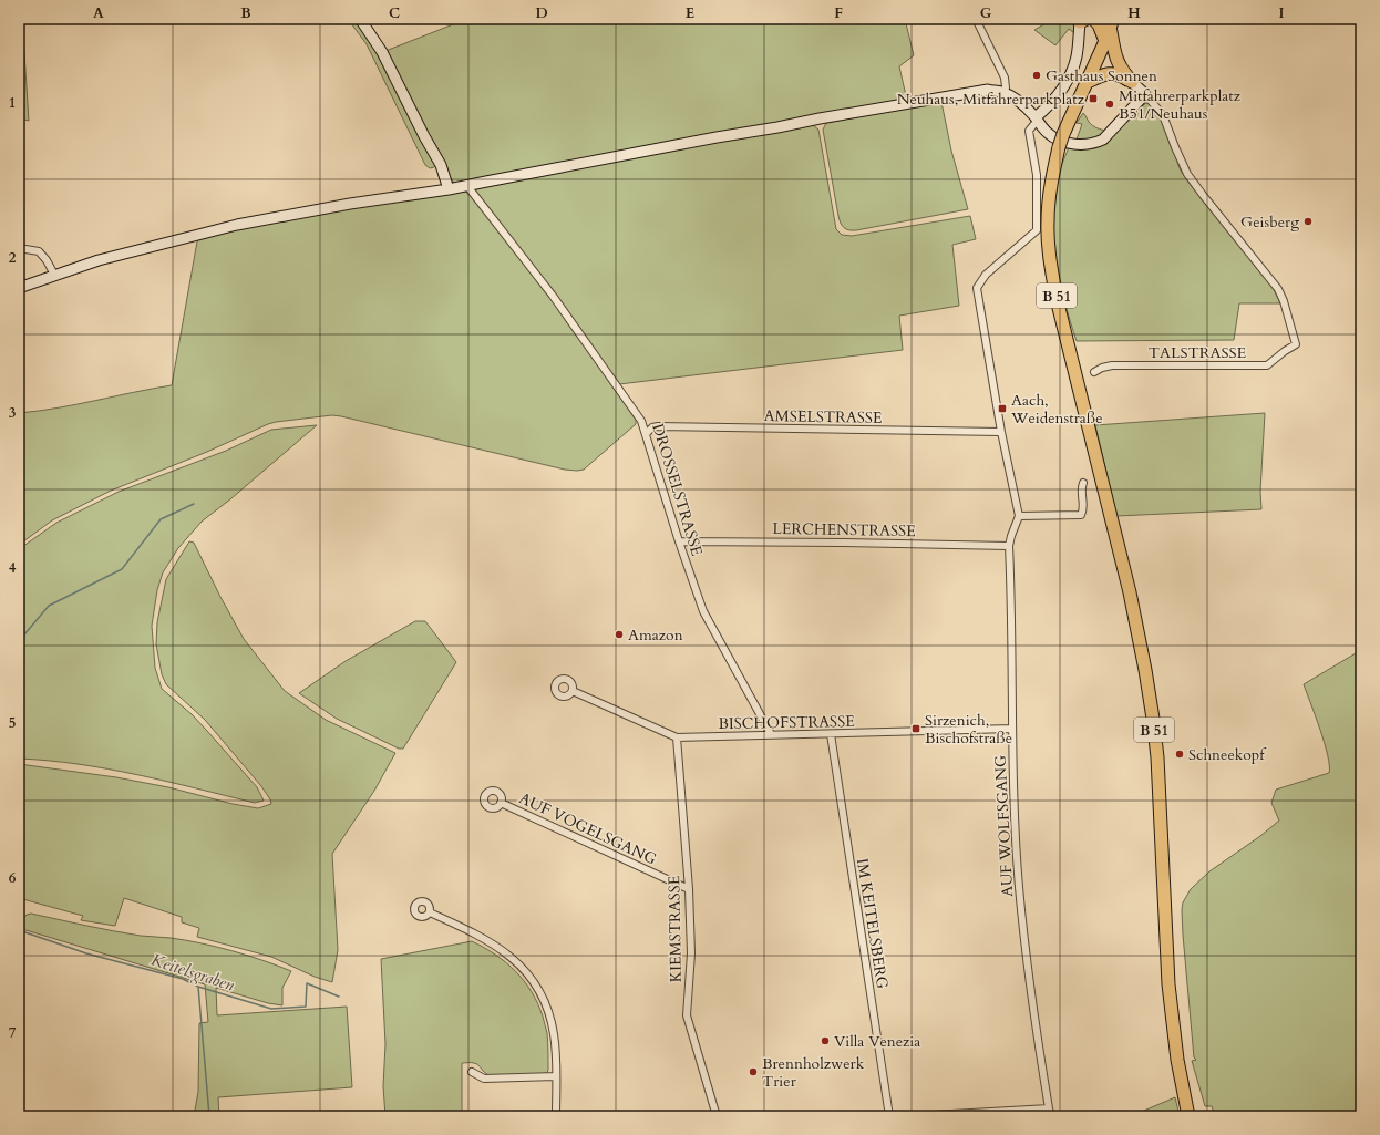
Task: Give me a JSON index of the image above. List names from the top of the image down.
{
  "streets": {
    "highway": ["B 51"],
    "street": [
      "TALSTRASSE",
      "AMSELSTRASSE",
      "DROSSELSTRASSE",
      "LERCHENSTRASSE",
      "BISCHOFSTRASSE",
      "AUF WOLFSGANG",
      "AUF VOGELSGANG",
      "IM KEITELSBERG",
      "KIEMSTRASSE"
    ]
  },
  "crossings": [
    ["AMSELSTRASSE", "DROSSELSTRASSE"],
    ["DROSSELSTRASSE", "LERCHENSTRASSE"],
    ["DROSSELSTRASSE", "BISCHOFSTRASSE"],
    ["LERCHENSTRASSE", "AUF WOLFSGANG"],
    ["BISCHOFSTRASSE", "AUF WOLFSGANG"],
    ["BISCHOFSTRASSE", "IM KEITELSBERG"],
    ["BISCHOFSTRASSE", "KIEMSTRASSE"],
    ["AUF VOGELSGANG", "KIEMSTRASSE"]
  ],
  "water": ["Keitelsgraben"],
  "places": {
    "other": [
      "Gasthaus Sonnen",
      "Mitfahrerparkplatz B51/Neuhaus",
      "Geisberg",
      "Amazon",
      "Schneekopf",
      "Villa Venezia",
      "Brennholzwerk Trier"
    ],
    "transit": ["Neuhaus, Mitfahrerparkplatz", "Aach, Weidenstraße", "Sirzenich, Bischofstraße"]
  },
  "grid": {
    "columns": [
      "A",
      "B",
      "C",
      "D",
      "E",
      "F",
      "G",
      "H",
      "I"
    ],
    "rows": [
      "1",
      "2",
      "3",
      "4",
      "5",
      "6",
      "7"
    ]
  }
}
